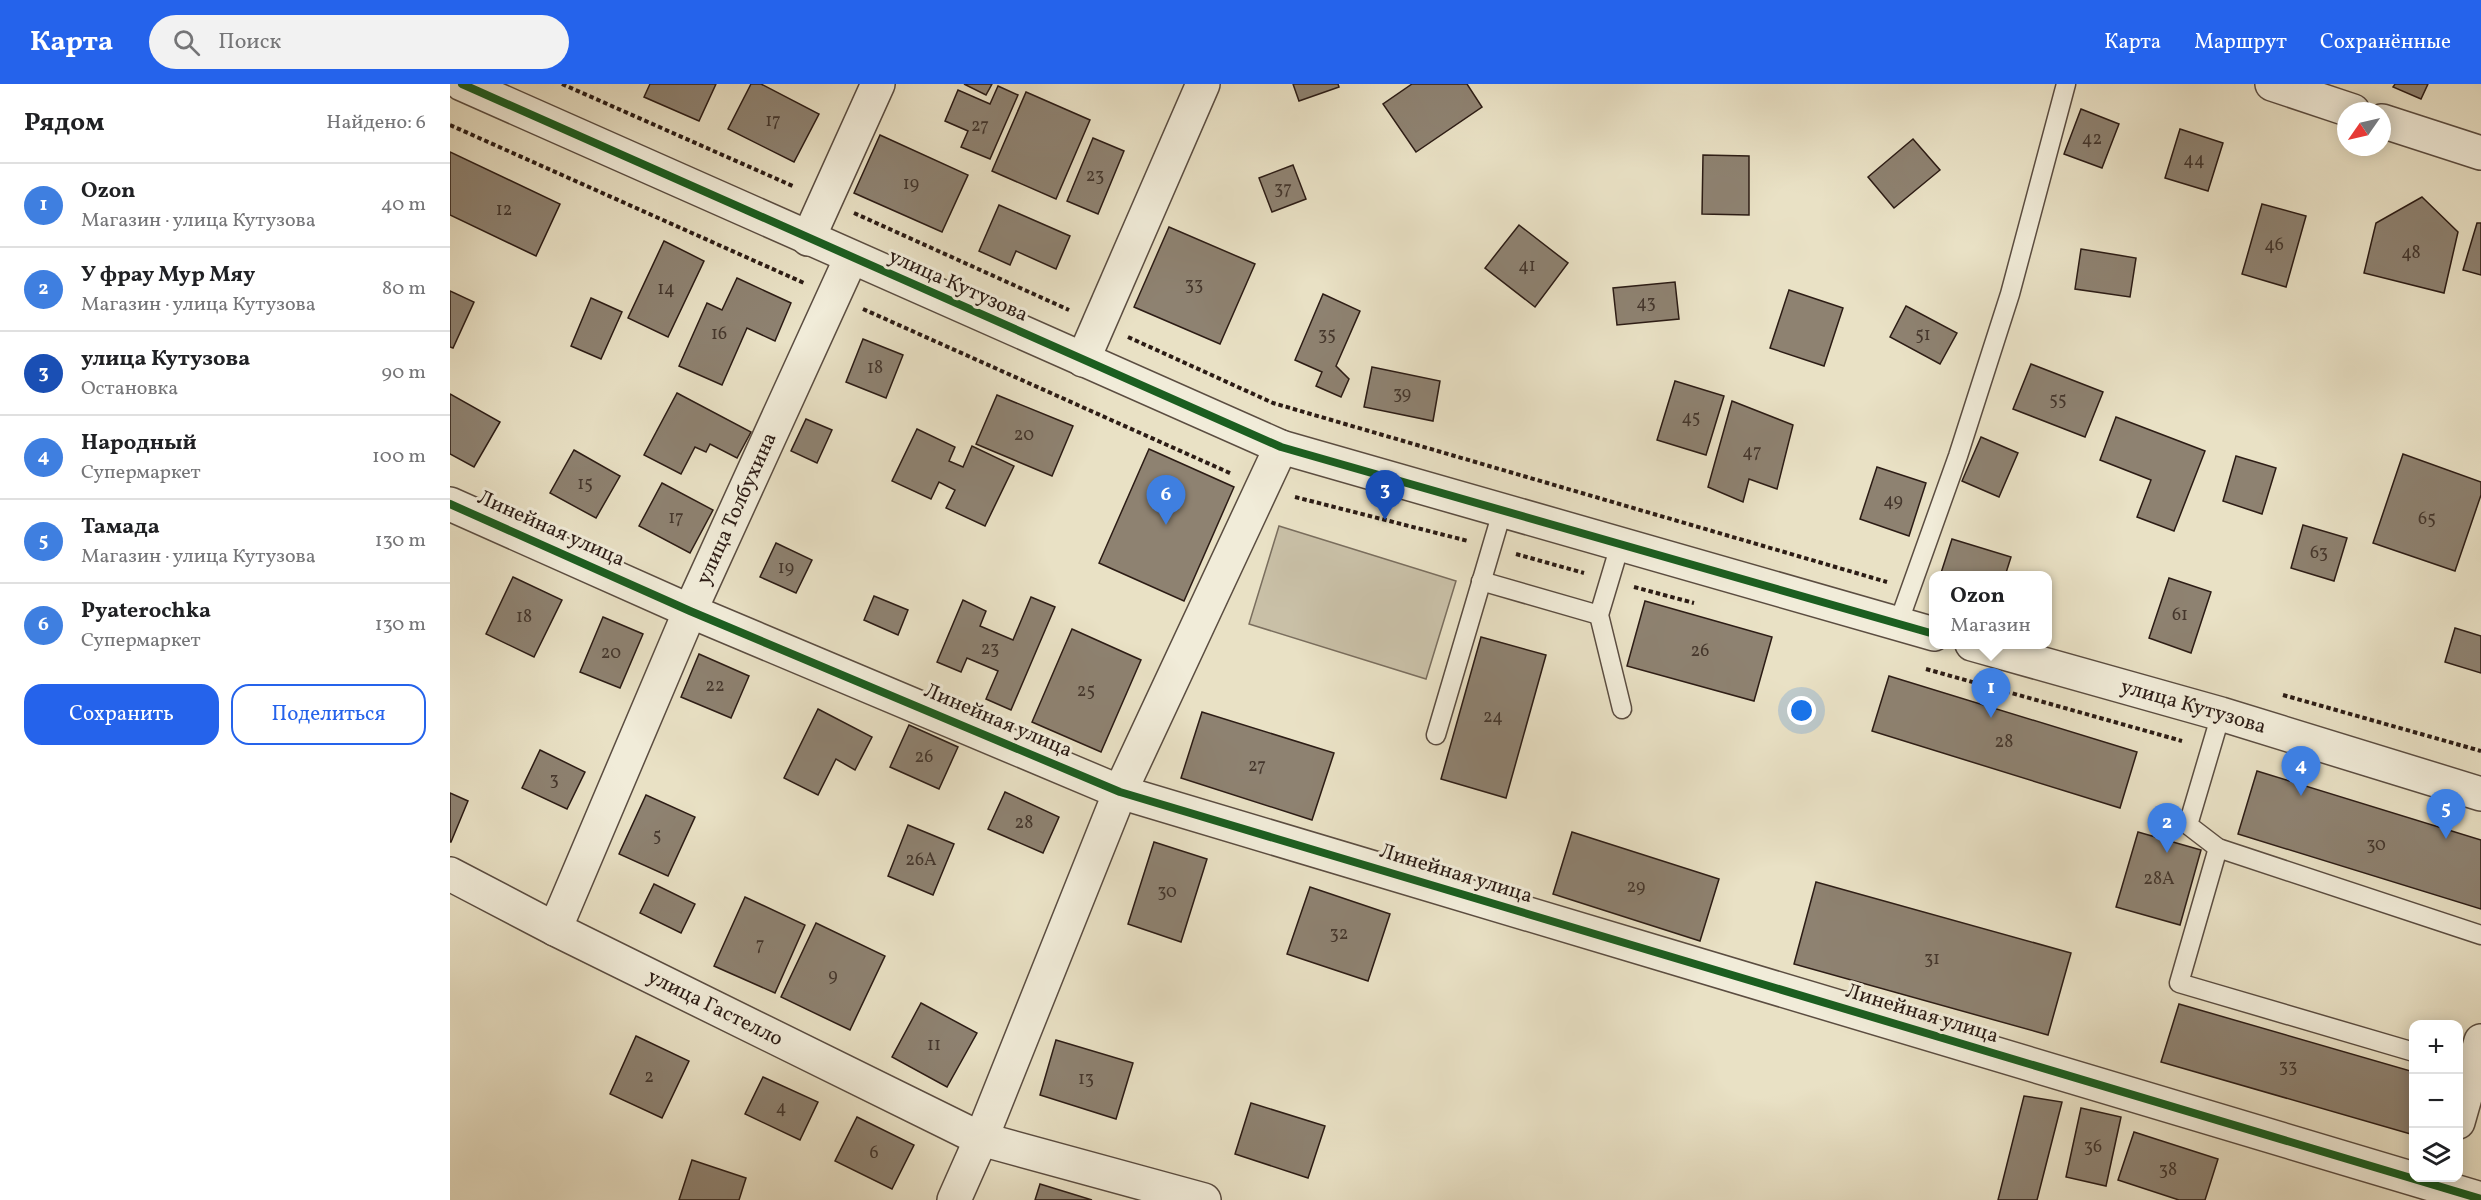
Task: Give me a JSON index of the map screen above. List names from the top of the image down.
{
  "streets": {
    "street": [
      "улица Кутузова",
      "улица Толбухина",
      "Линейная улица",
      "улица Гастелло"
    ]
  },
  "crossings": [
    ["улица Кутузова", "улица Толбухина"],
    ["улица Толбухина", "Линейная улица"],
    ["улица Толбухина", "улица Гастелло"]
  ],
  "house_numbers": [
    "17",
    "27",
    "42",
    "44",
    "23",
    "19",
    "37",
    "12",
    "46",
    "48",
    "41",
    "33",
    "14",
    "43",
    "16",
    "35",
    "51",
    "18",
    "39",
    "55",
    "45",
    "20",
    "47",
    "15",
    "49",
    "17",
    "65",
    "63",
    "19",
    "61",
    "18",
    "23",
    "26",
    "20",
    "22",
    "25",
    "24",
    "28",
    "26",
    "27",
    "3",
    "28",
    "5",
    "30",
    "26А",
    "28А",
    "29",
    "30",
    "32",
    "7",
    "31",
    "9",
    "11",
    "33",
    "2",
    "13",
    "4",
    "36",
    "6",
    "38"
  ],
  "north": "bottom left",
  "page": {
    "header": "Карта",
    "search": "Поиск",
    "nav": ["Карта", "Маршрут", "Сохранённые"],
    "heading": ["Рядом", "Найдено: 6"],
    "list": [
      {
        "mark": "1",
        "name": "Ozon",
        "note": "Магазин · улица Кутузова",
        "value": "40 m"
      },
      {
        "mark": "2",
        "name": "У фрау Мур Мяу",
        "note": "Магазин · улица Кутузова",
        "value": "80 m"
      },
      {
        "mark": "3",
        "name": "улица Кутузова",
        "note": "Остановка",
        "value": "90 m"
      },
      {
        "mark": "4",
        "name": "Народный",
        "note": "Супермаркет",
        "value": "100 m"
      },
      {
        "mark": "5",
        "name": "Тамада",
        "note": "Магазин · улица Кутузова",
        "value": "130 m"
      },
      {
        "mark": "6",
        "name": "Pyaterochka",
        "note": "Супермаркет",
        "value": "130 m"
      }
    ],
    "pins": [
      "3",
      "6",
      "1",
      "4",
      "5",
      "2"
    ],
    "popup": ["Ozon", "Магазин"],
    "buttons": ["Сохранить", "Поделиться"],
    "map_buttons": ["+", "−"]
  }
}
